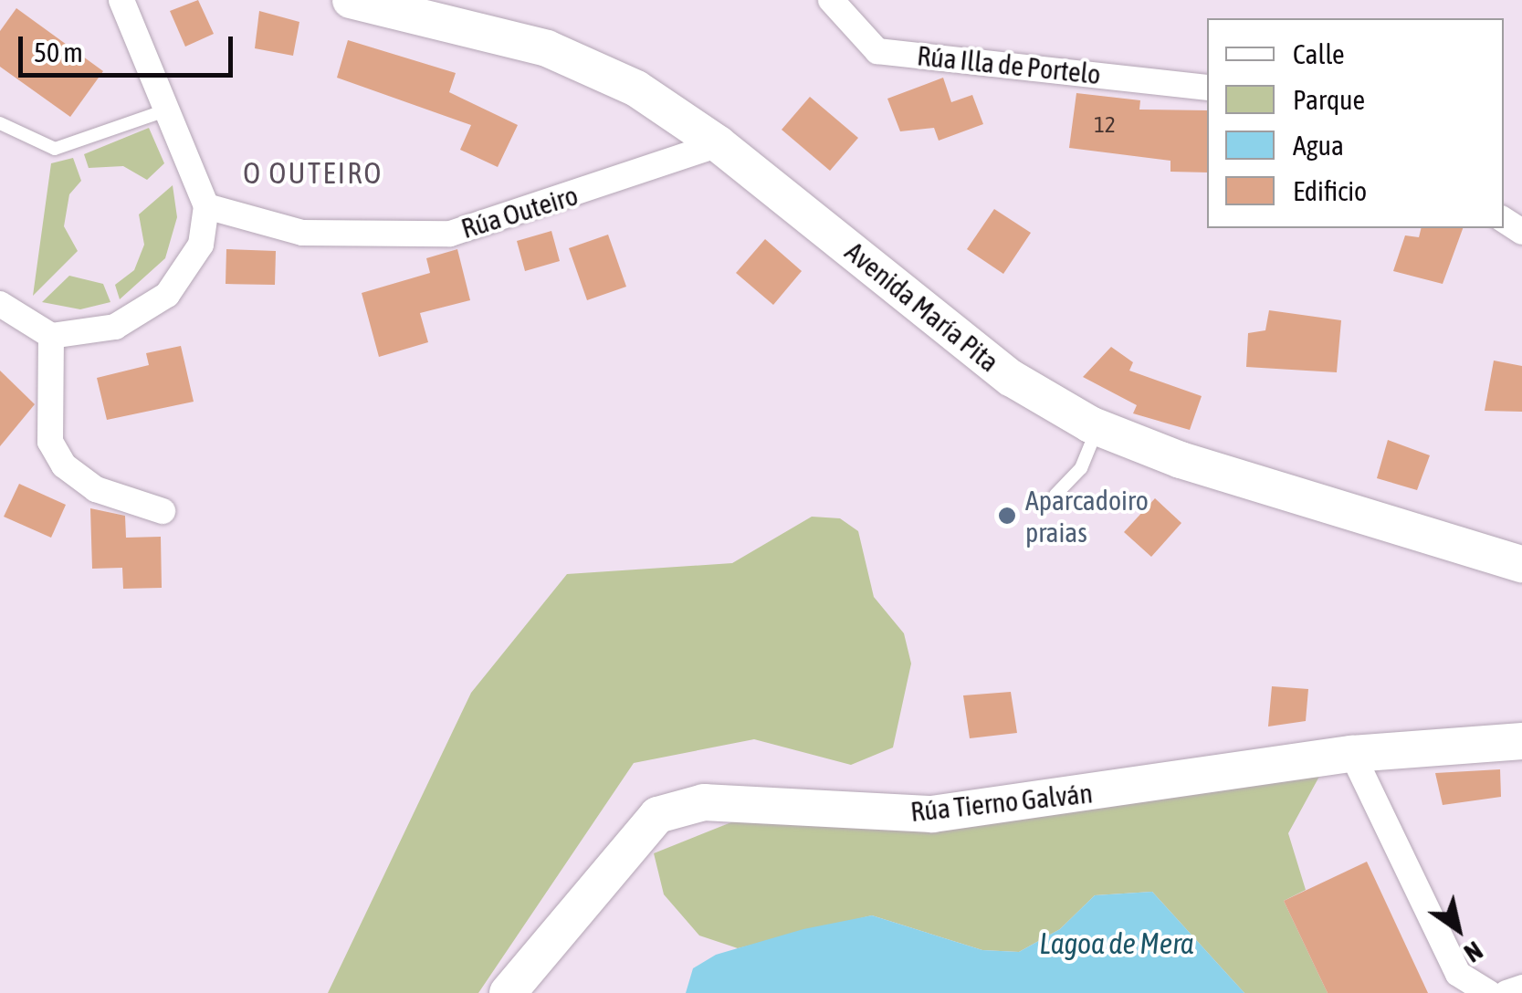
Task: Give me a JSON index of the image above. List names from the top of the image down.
{
  "streets": {
    "main road": ["Avenida María Pita", "Rúa Tierno Galván"],
    "street": ["Rúa Illa de Portelo", "Rúa Outeiro"]
  },
  "crossings": [
    ["Rúa Outeiro", "Avenida María Pita"]
  ],
  "districts": ["O OUTEIRO"],
  "water": ["Lagoa de Mera"],
  "places": ["Aparcadoiro praias"],
  "house_numbers": ["12"],
  "legend": [
    "Calle",
    "Parque",
    "Agua",
    "Edificio"
  ],
  "scale_bar": "50 m",
  "north": "bottom right"
}
